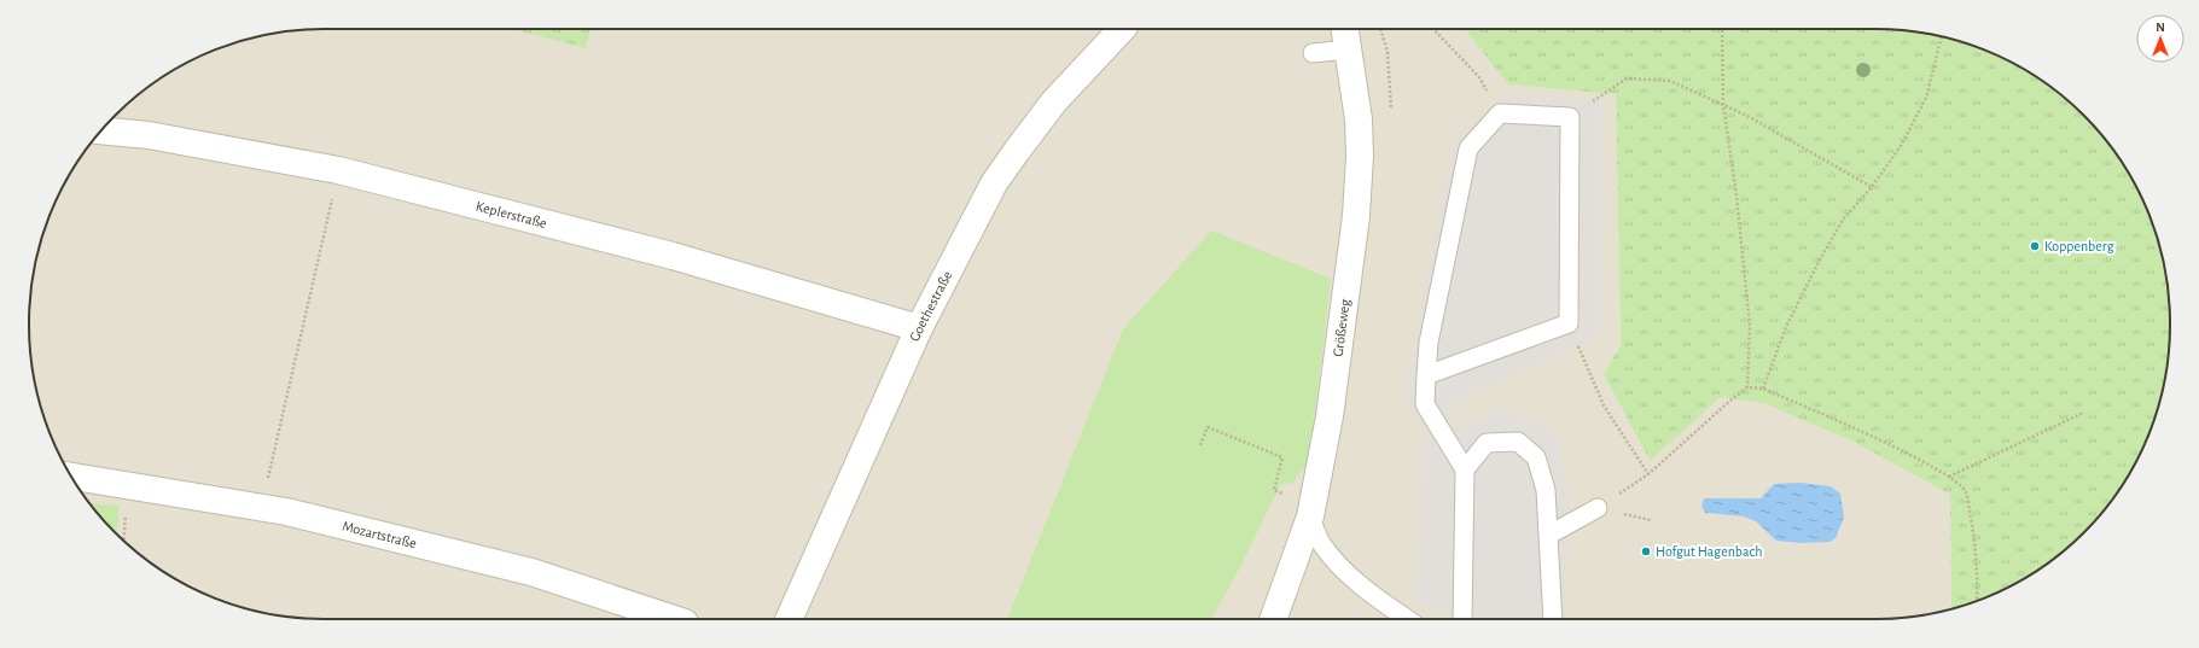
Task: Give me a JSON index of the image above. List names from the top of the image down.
{
  "streets": {
    "street": [
      "Keplerstraße",
      "Goethestraße",
      "Größeweg",
      "Mozartstraße"
    ]
  },
  "crossings": [
    ["Keplerstraße", "Goethestraße"]
  ],
  "places": ["Koppenberg", "Hofgut Hagenbach"],
  "north": "top"
}
